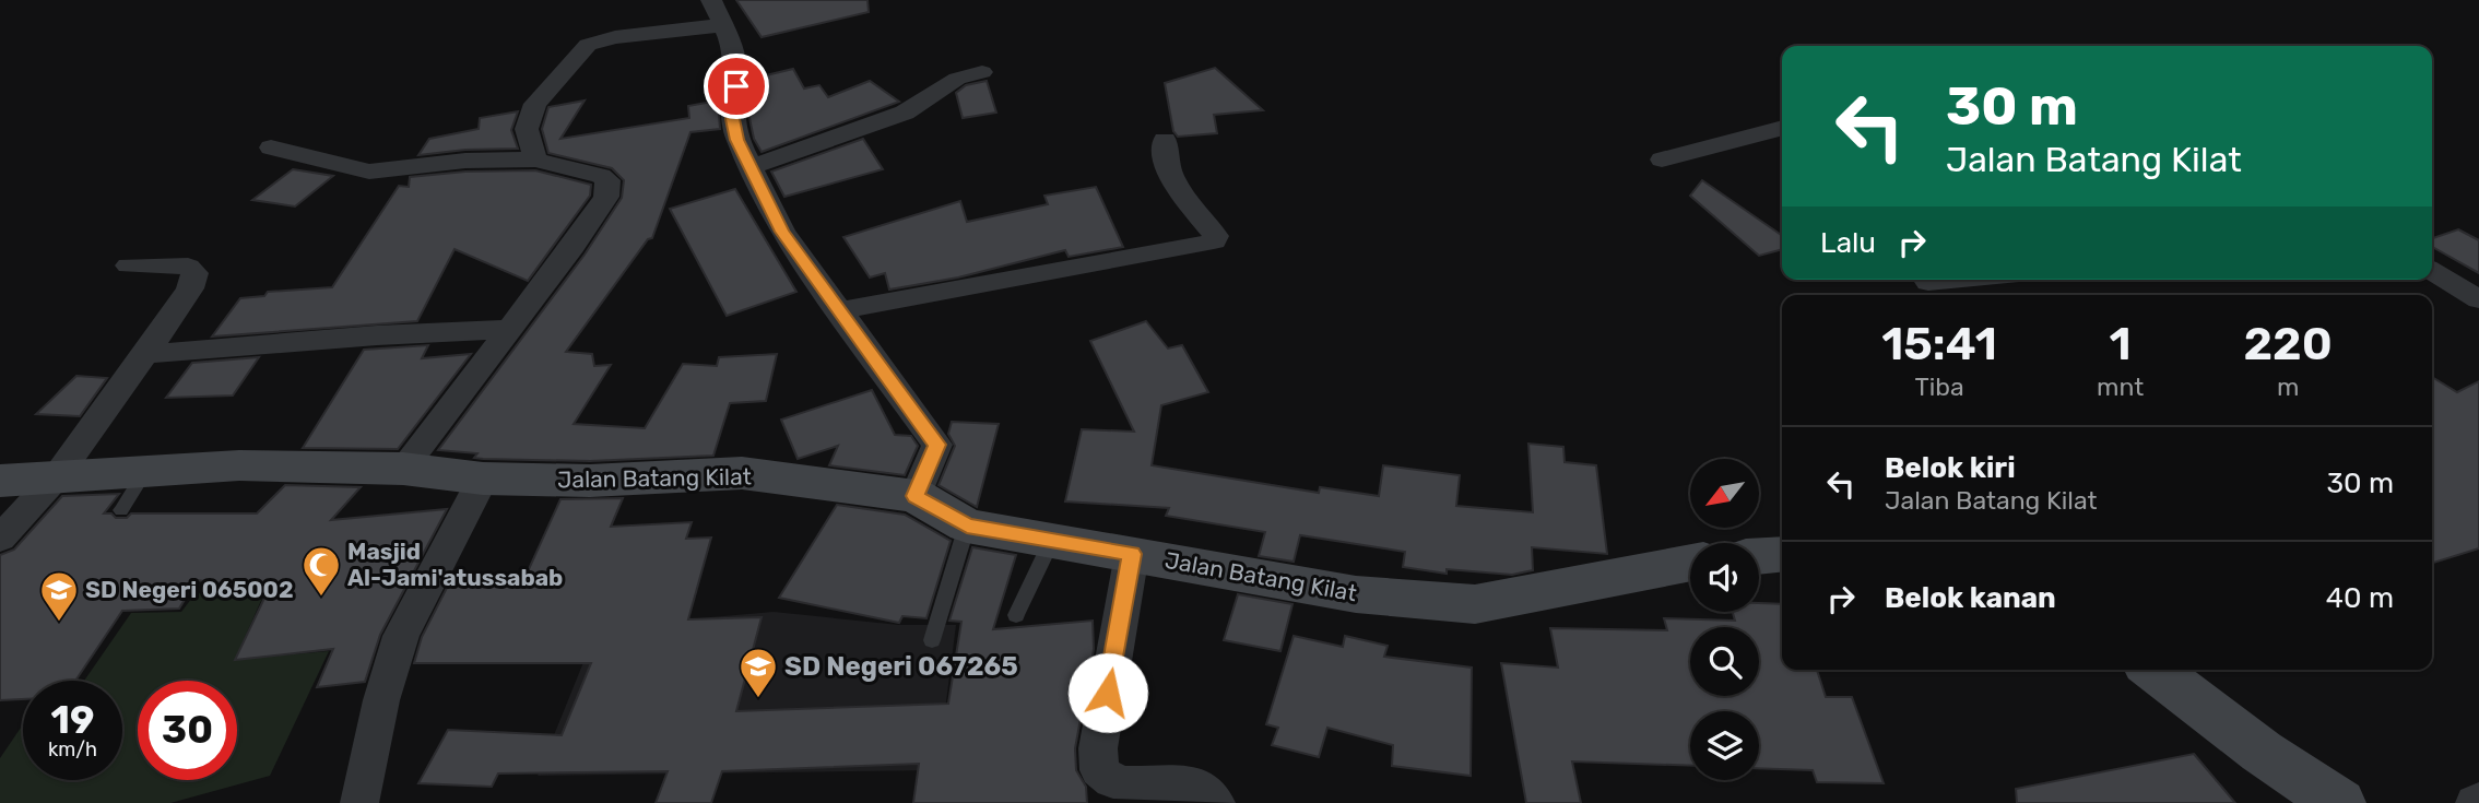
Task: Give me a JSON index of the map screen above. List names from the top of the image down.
{
  "streets": {
    "street": ["Jalan Batang Kilat"]
  },
  "places": {
    "mosque": ["Masjid Al-Jami'atussabab"],
    "school or university": ["SD Negeri 065002", "SD Negeri 067265"]
  },
  "north": "bottom left",
  "page": {
    "turn": ["30 m", "Jalan Batang Kilat"],
    "then": "Lalu",
    "eta": [
      "15:41",
      "Tiba",
      "1",
      "mnt",
      "220",
      "m"
    ],
    "list": [
      {
        "name": "Belok kiri",
        "note": "Jalan Batang Kilat",
        "value": "30 m"
      },
      {
        "name": "Belok kanan",
        "value": "40 m"
      }
    ],
    "speed": "19 km/h",
    "limit": "30"
  }
}
